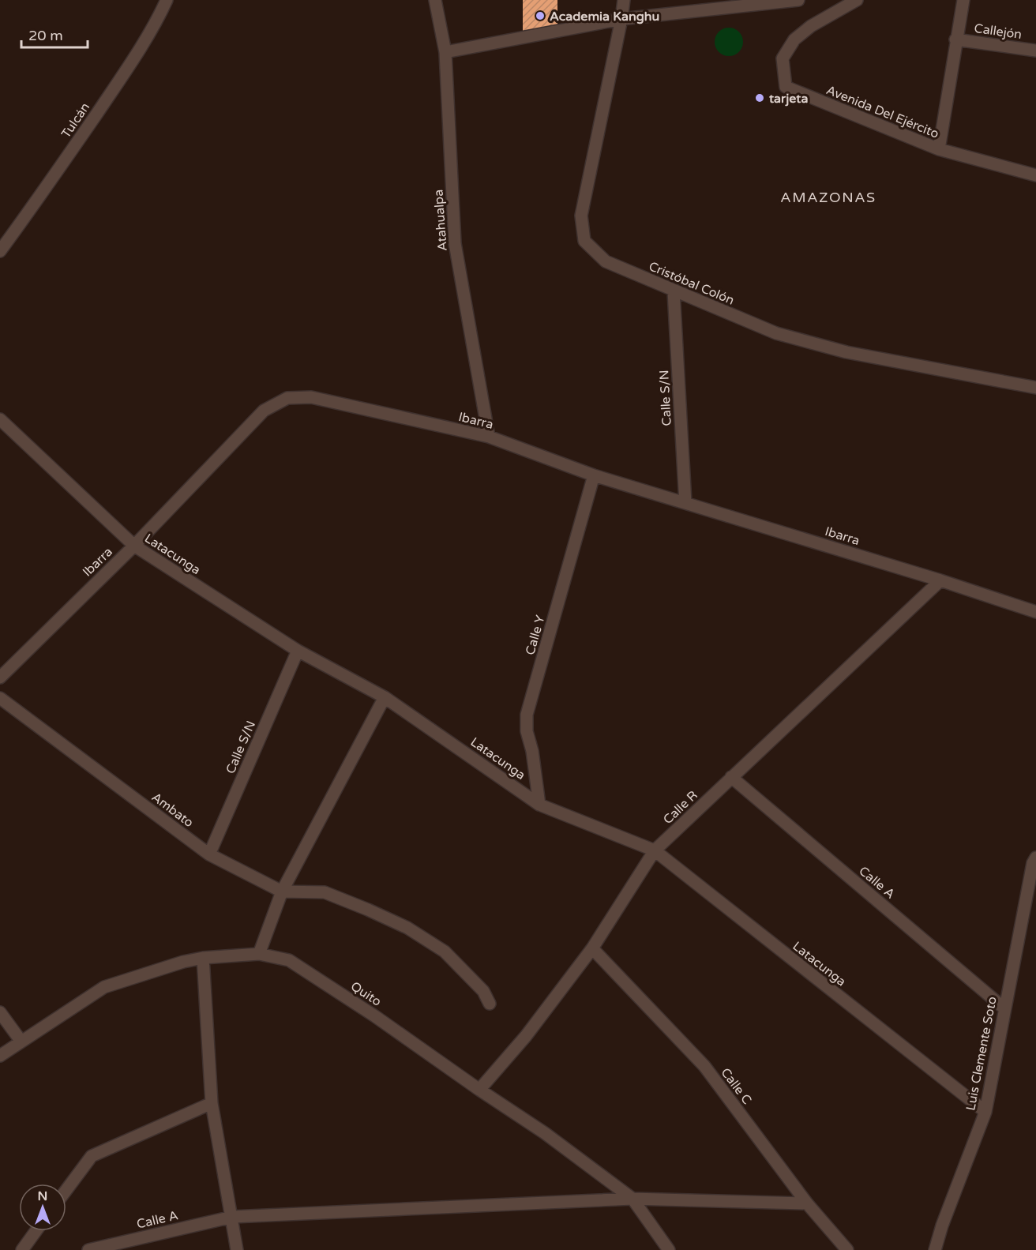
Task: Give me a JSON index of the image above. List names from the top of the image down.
{
  "streets": {
    "street": [
      "Callejón",
      "Avenida Del Ejército",
      "Tulcán",
      "Atahualpa",
      "Cristóbal Colón",
      "Calle S/N",
      "Ibarra",
      "Latacunga",
      "Calle Y",
      "Calle R",
      "Ambato",
      "Calle A",
      "Quito",
      "Luis Clemente Soto",
      "Calle C"
    ]
  },
  "crossings": [
    ["Atahualpa", "Ibarra"],
    ["Cristóbal Colón", "Calle S/N"],
    ["Calle S/N", "Ibarra"],
    ["Calle S/N", "Latacunga"],
    ["Calle S/N", "Ambato"],
    ["Ibarra", "Latacunga"],
    ["Ibarra", "Calle Y"],
    ["Ibarra", "Calle R"],
    ["Latacunga", "Calle Y"],
    ["Latacunga", "Calle R"],
    ["Latacunga", "Luis Clemente Soto"],
    ["Calle R", "Calle A"],
    ["Calle R", "Quito"],
    ["Calle R", "Calle C"],
    ["Calle A", "Quito"],
    ["Calle A", "Luis Clemente Soto"],
    ["Calle A", "Calle C"]
  ],
  "districts": ["AMAZONAS"],
  "places": ["Academia Kanghu", "tarjeta"],
  "scale_bar": "20 m",
  "north": "top"
}
